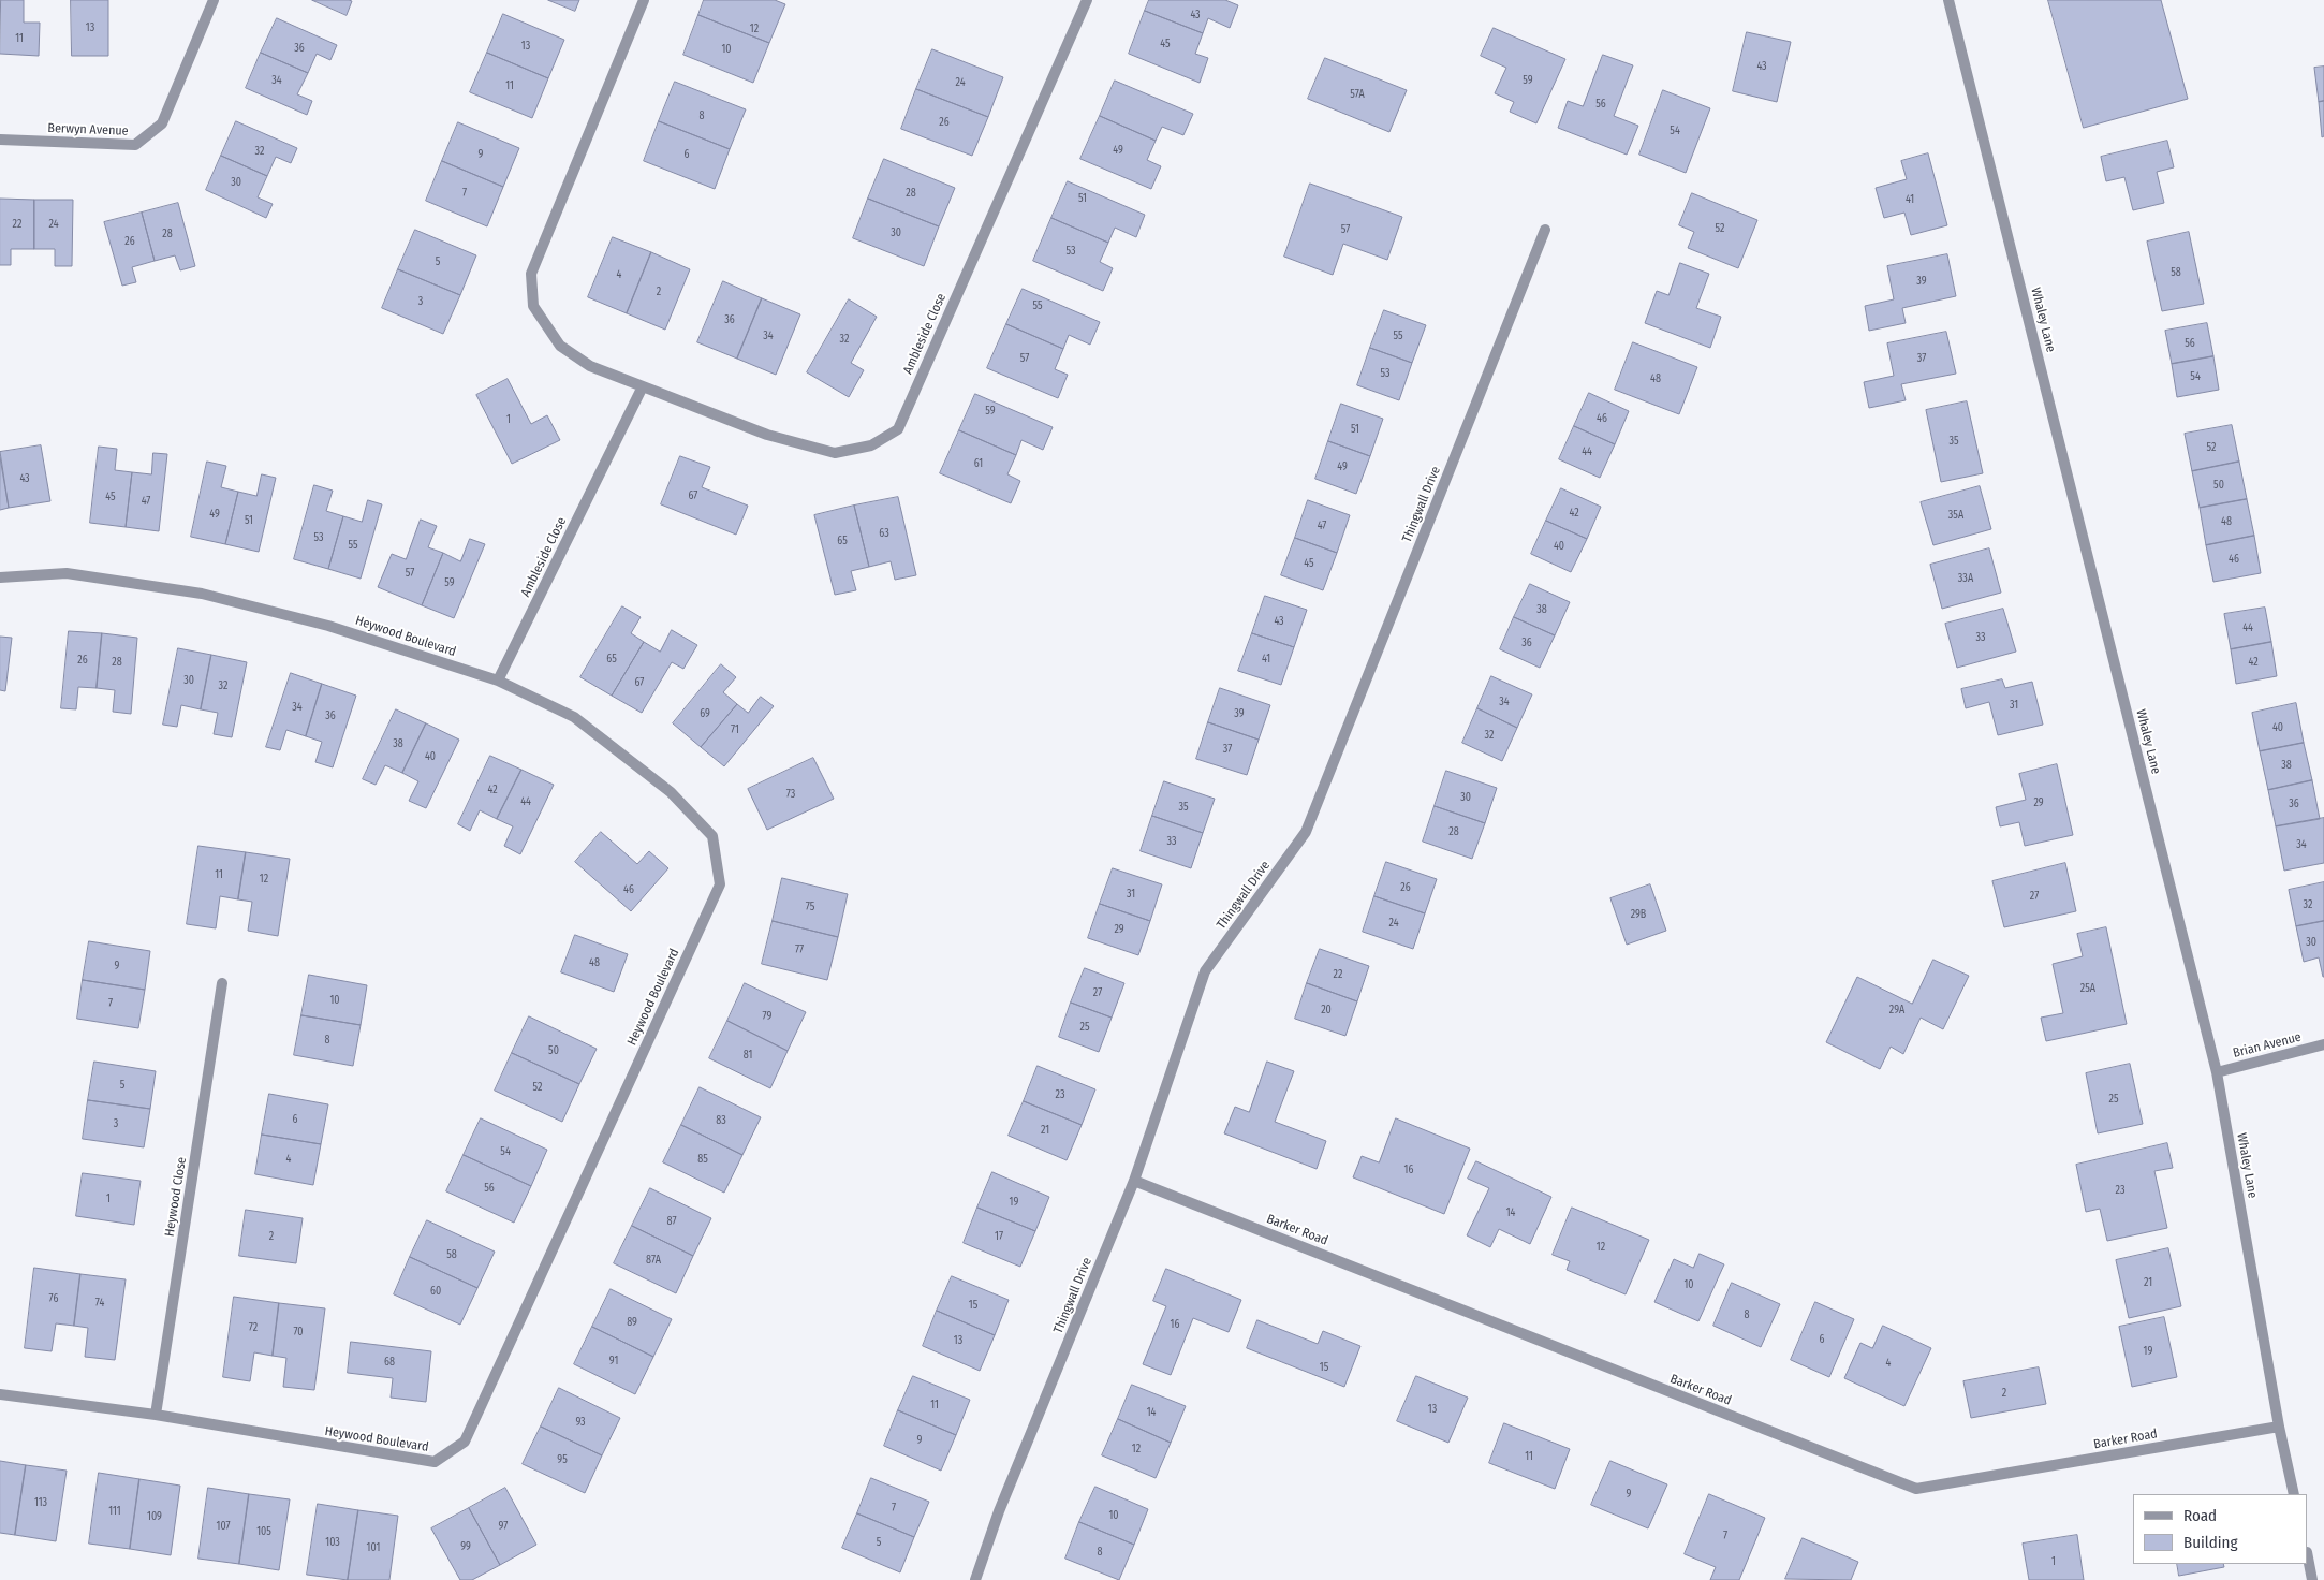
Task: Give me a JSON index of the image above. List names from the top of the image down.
{
  "streets": {
    "street": [
      "Berwyn Avenue",
      "Whaley Lane",
      "Ambleside Close",
      "Thingwall Drive",
      "Heywood Boulevard",
      "Brian Avenue",
      "Heywood Close",
      "Barker Road"
    ]
  },
  "crossings": [
    ["Whaley Lane", "Brian Avenue"],
    ["Whaley Lane", "Barker Road"],
    ["Ambleside Close", "Heywood Boulevard"],
    ["Thingwall Drive", "Barker Road"],
    ["Heywood Boulevard", "Heywood Close"]
  ],
  "house_numbers": [
    "43",
    "13",
    "12",
    "11",
    "45",
    "13",
    "36",
    "10",
    "43",
    "34",
    "59",
    "24",
    "11",
    "57A",
    "56",
    "8",
    "26",
    "54",
    "49",
    "32",
    "9",
    "6",
    "30",
    "7",
    "28",
    "51",
    "41",
    "22",
    "24",
    "52",
    "57",
    "30",
    "28",
    "26",
    "53",
    "5",
    "58",
    "4",
    "39",
    "2",
    "3",
    "55",
    "36",
    "34",
    "55",
    "32",
    "56",
    "57",
    "37",
    "53",
    "54",
    "48",
    "59",
    "46",
    "1",
    "51",
    "35",
    "52",
    "44",
    "61",
    "49",
    "43",
    "50",
    "67",
    "45",
    "47",
    "42",
    "49",
    "35A",
    "51",
    "48",
    "47",
    "63",
    "53",
    "65",
    "55",
    "40",
    "46",
    "45",
    "57",
    "33A",
    "59",
    "38",
    "43",
    "44",
    "33",
    "36",
    "65",
    "41",
    "26",
    "28",
    "42",
    "30",
    "67",
    "32",
    "34",
    "31",
    "34",
    "69",
    "39",
    "36",
    "40",
    "71",
    "32",
    "38",
    "37",
    "40",
    "38",
    "42",
    "73",
    "30",
    "44",
    "29",
    "36",
    "35",
    "28",
    "33",
    "34",
    "11",
    "12",
    "26",
    "46",
    "31",
    "27",
    "32",
    "75",
    "29B",
    "24",
    "29",
    "30",
    "77",
    "48",
    "9",
    "22",
    "25A",
    "27",
    "10",
    "7",
    "20",
    "29A",
    "79",
    "25",
    "8",
    "50",
    "81",
    "5",
    "52",
    "23",
    "25",
    "6",
    "83",
    "3",
    "21",
    "54",
    "4",
    "85",
    "16",
    "56",
    "23",
    "1",
    "19",
    "14",
    "87",
    "2",
    "17",
    "12",
    "58",
    "87A",
    "21",
    "10",
    "60",
    "76",
    "74",
    "15",
    "8",
    "89",
    "16",
    "72",
    "70",
    "6",
    "13",
    "19",
    "91",
    "68",
    "4",
    "15",
    "2",
    "11",
    "13",
    "14",
    "93",
    "9",
    "12",
    "11",
    "95",
    "9",
    "113",
    "7",
    "111",
    "10",
    "109",
    "107",
    "97",
    "105",
    "7",
    "103",
    "5",
    "99",
    "101",
    "8",
    "1"
  ],
  "legend": ["Road", "Building"]
}
